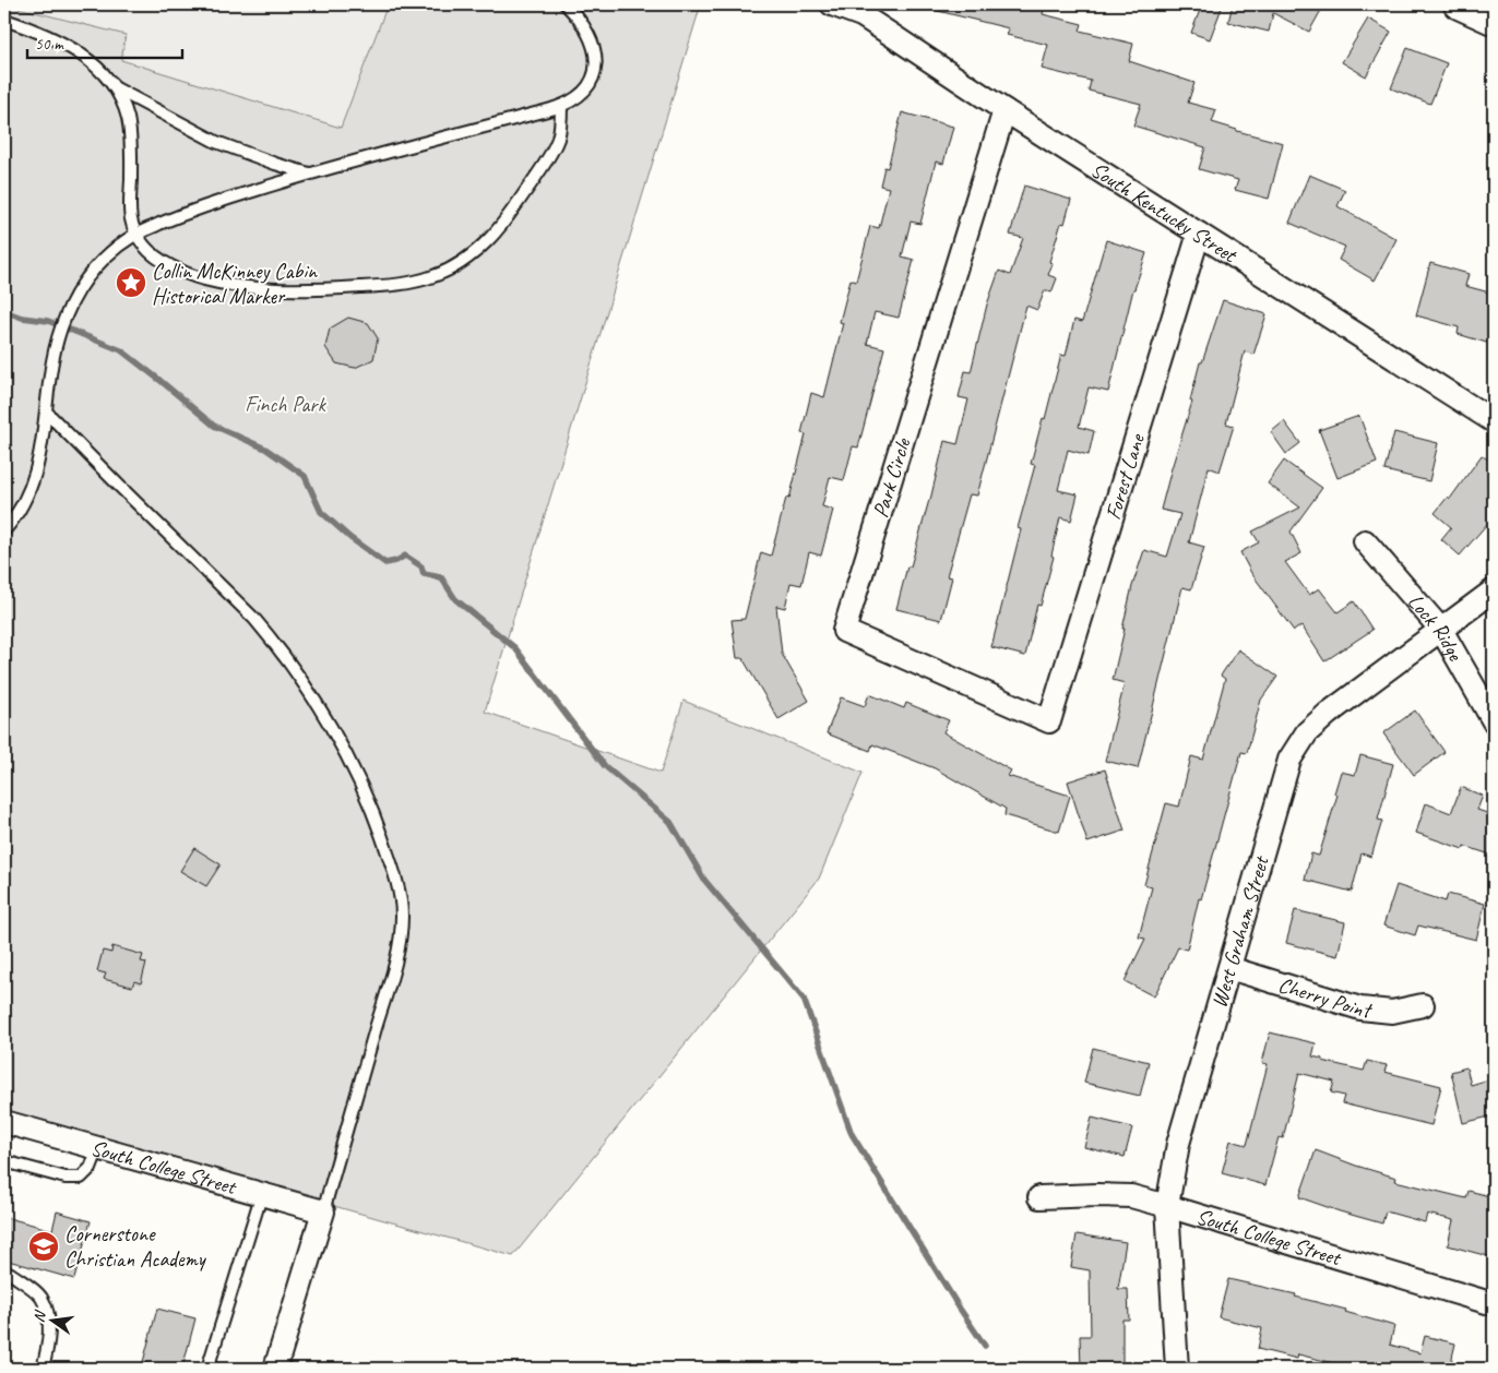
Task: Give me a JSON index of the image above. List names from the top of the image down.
{
  "streets": {
    "street": [
      "South Kentucky Street",
      "Forest Lane",
      "Park Circle",
      "Lock Ridge",
      "West Graham Street",
      "Cherry Point",
      "South College Street"
    ]
  },
  "crossings": [
    ["South Kentucky Street", "Forest Lane"],
    ["South Kentucky Street", "Park Circle"],
    ["Forest Lane", "Park Circle"],
    ["Lock Ridge", "West Graham Street"],
    ["West Graham Street", "Cherry Point"],
    ["West Graham Street", "South College Street"]
  ],
  "parks": ["Finch Park"],
  "places": {
    "place": ["Collin McKinney Cabin Historical Marker"],
    "school or university": ["Cornerstone Christian Academy"]
  },
  "scale_bar": "50 m",
  "north": "left"
}
